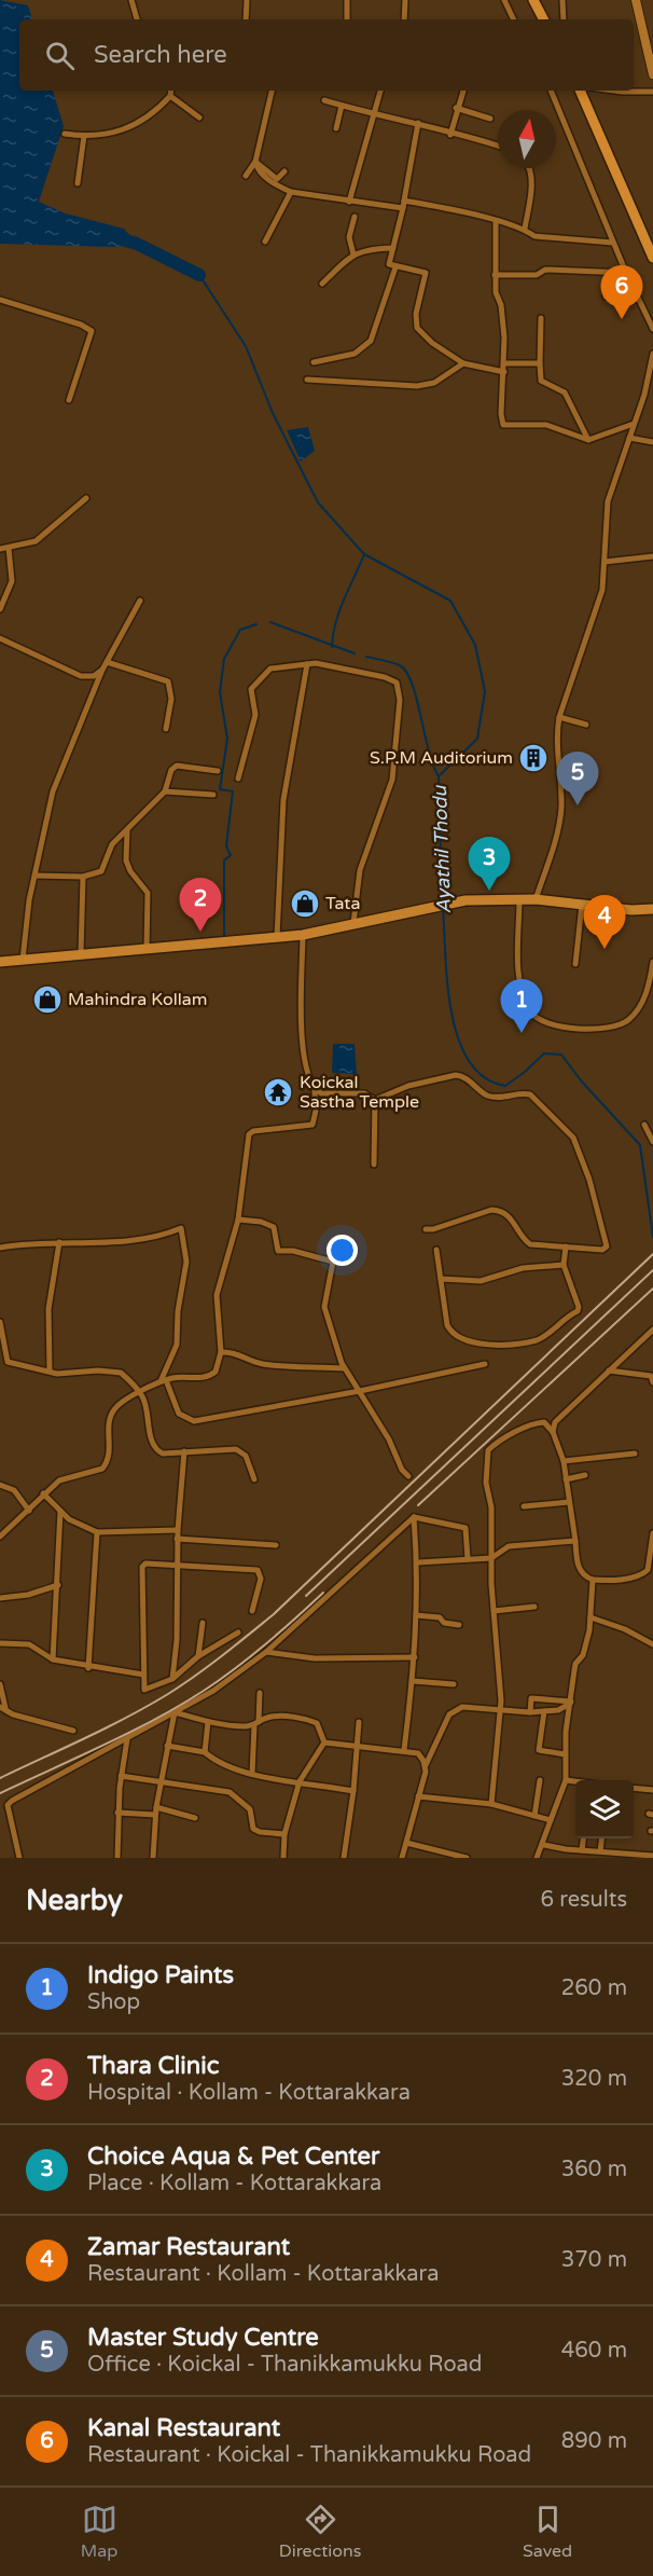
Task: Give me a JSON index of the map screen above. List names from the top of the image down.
{
  "water": ["Ayathil Thodu"],
  "places": {
    "building": ["S.P.M Auditorium"],
    "shop": ["Tata", "Mahindra Kollam"],
    "temple": ["Koickal Sastha Temple"]
  },
  "north": "top",
  "page": {
    "search": "Search here",
    "pins": [
      "6",
      "5",
      "3",
      "2",
      "4",
      "1"
    ],
    "heading": ["Nearby", "6 results"],
    "list": [
      {
        "mark": "1",
        "name": "Indigo Paints",
        "note": "Shop",
        "value": "260 m"
      },
      {
        "mark": "2",
        "name": "Thara Clinic",
        "note": "Hospital · Kollam - Kottarakkara",
        "value": "320 m"
      },
      {
        "mark": "3",
        "name": "Choice Aqua & Pet Center",
        "note": "Place · Kollam - Kottarakkara",
        "value": "360 m"
      },
      {
        "mark": "4",
        "name": "Zamar Restaurant",
        "note": "Restaurant · Kollam - Kottarakkara",
        "value": "370 m"
      },
      {
        "mark": "5",
        "name": "Master Study Centre",
        "note": "Office · Koickal - Thanikkamukku Road",
        "value": "460 m"
      },
      {
        "mark": "6",
        "name": "Kanal Restaurant",
        "note": "Restaurant · Koickal - Thanikkamukku Road",
        "value": "890 m"
      }
    ],
    "nav": ["Map", "Directions", "Saved"]
  }
}
